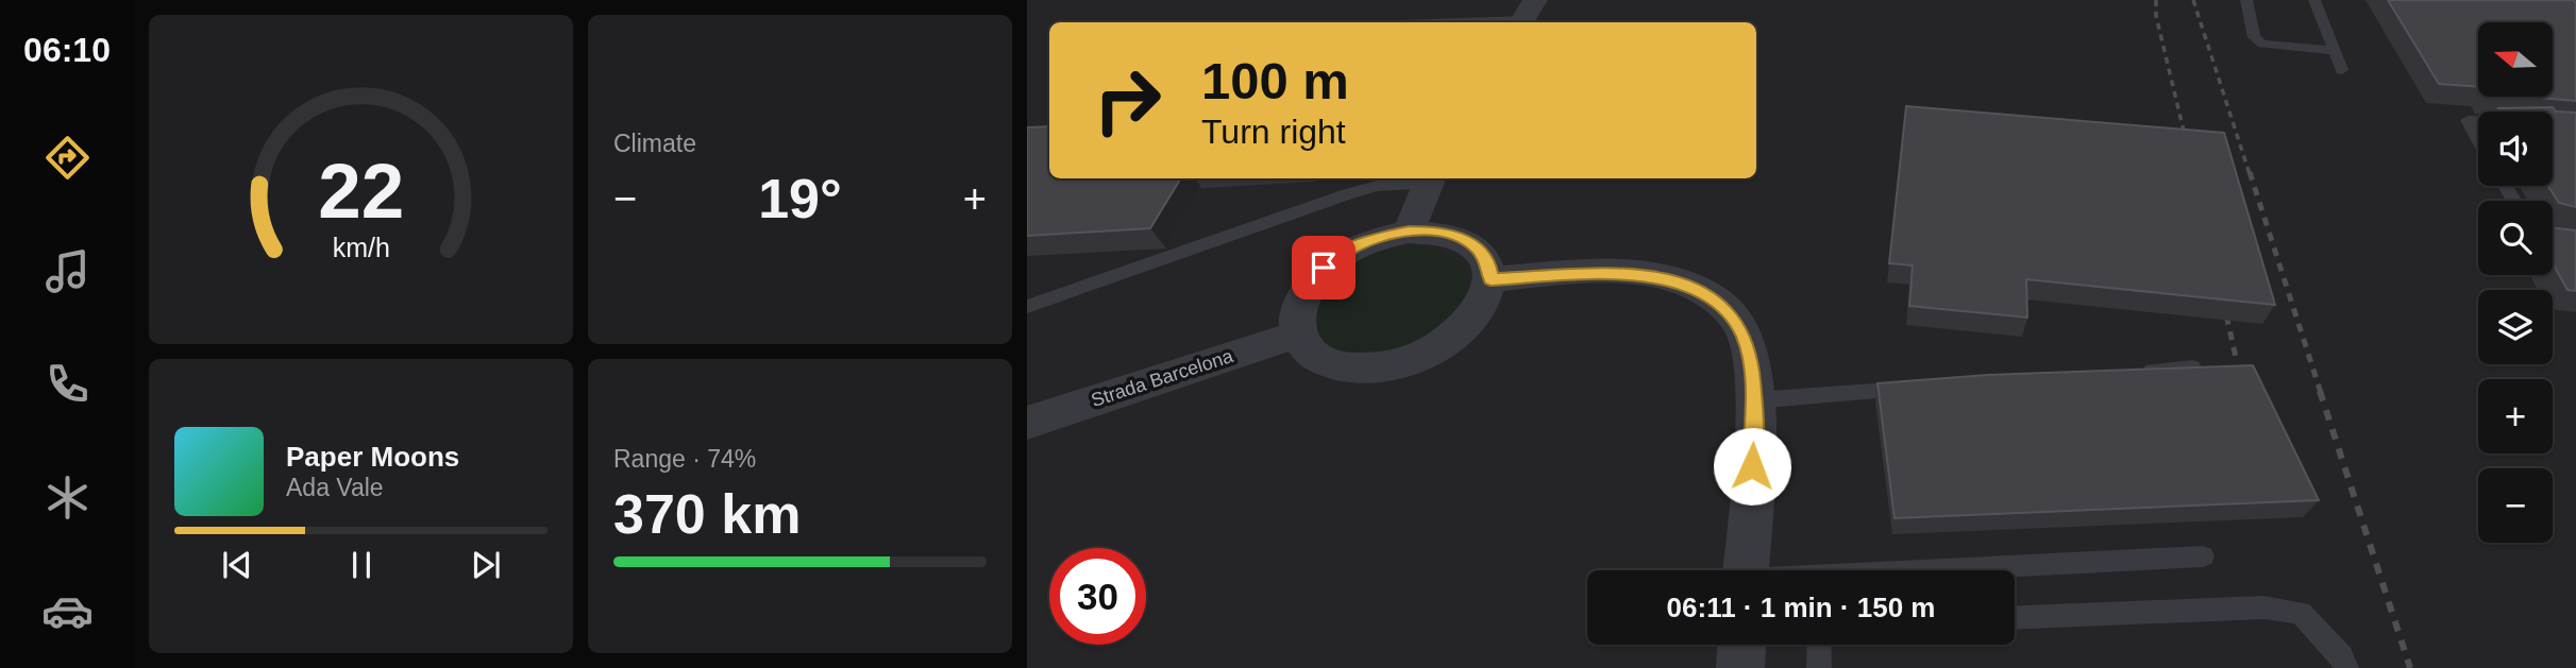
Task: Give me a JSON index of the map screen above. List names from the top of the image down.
{
  "streets": {
    "street": ["Strada Barcelona"]
  },
  "north": "left",
  "page": {
    "tabs": "06:10",
    "tile": [
      "Climate",
      ["Range · 74%", "370 km"]
    ],
    "map_buttons": ["+", "−"],
    "turn": ["100 m", "Turn right"],
    "heat": ["−", "19°", "+"],
    "song": ["Paper Moons", "Ada Vale"],
    "limit": "30",
    "trip": "06:11 · 1 min · 150 m",
    "gauge": ["22", "km/h"]
  }
}
